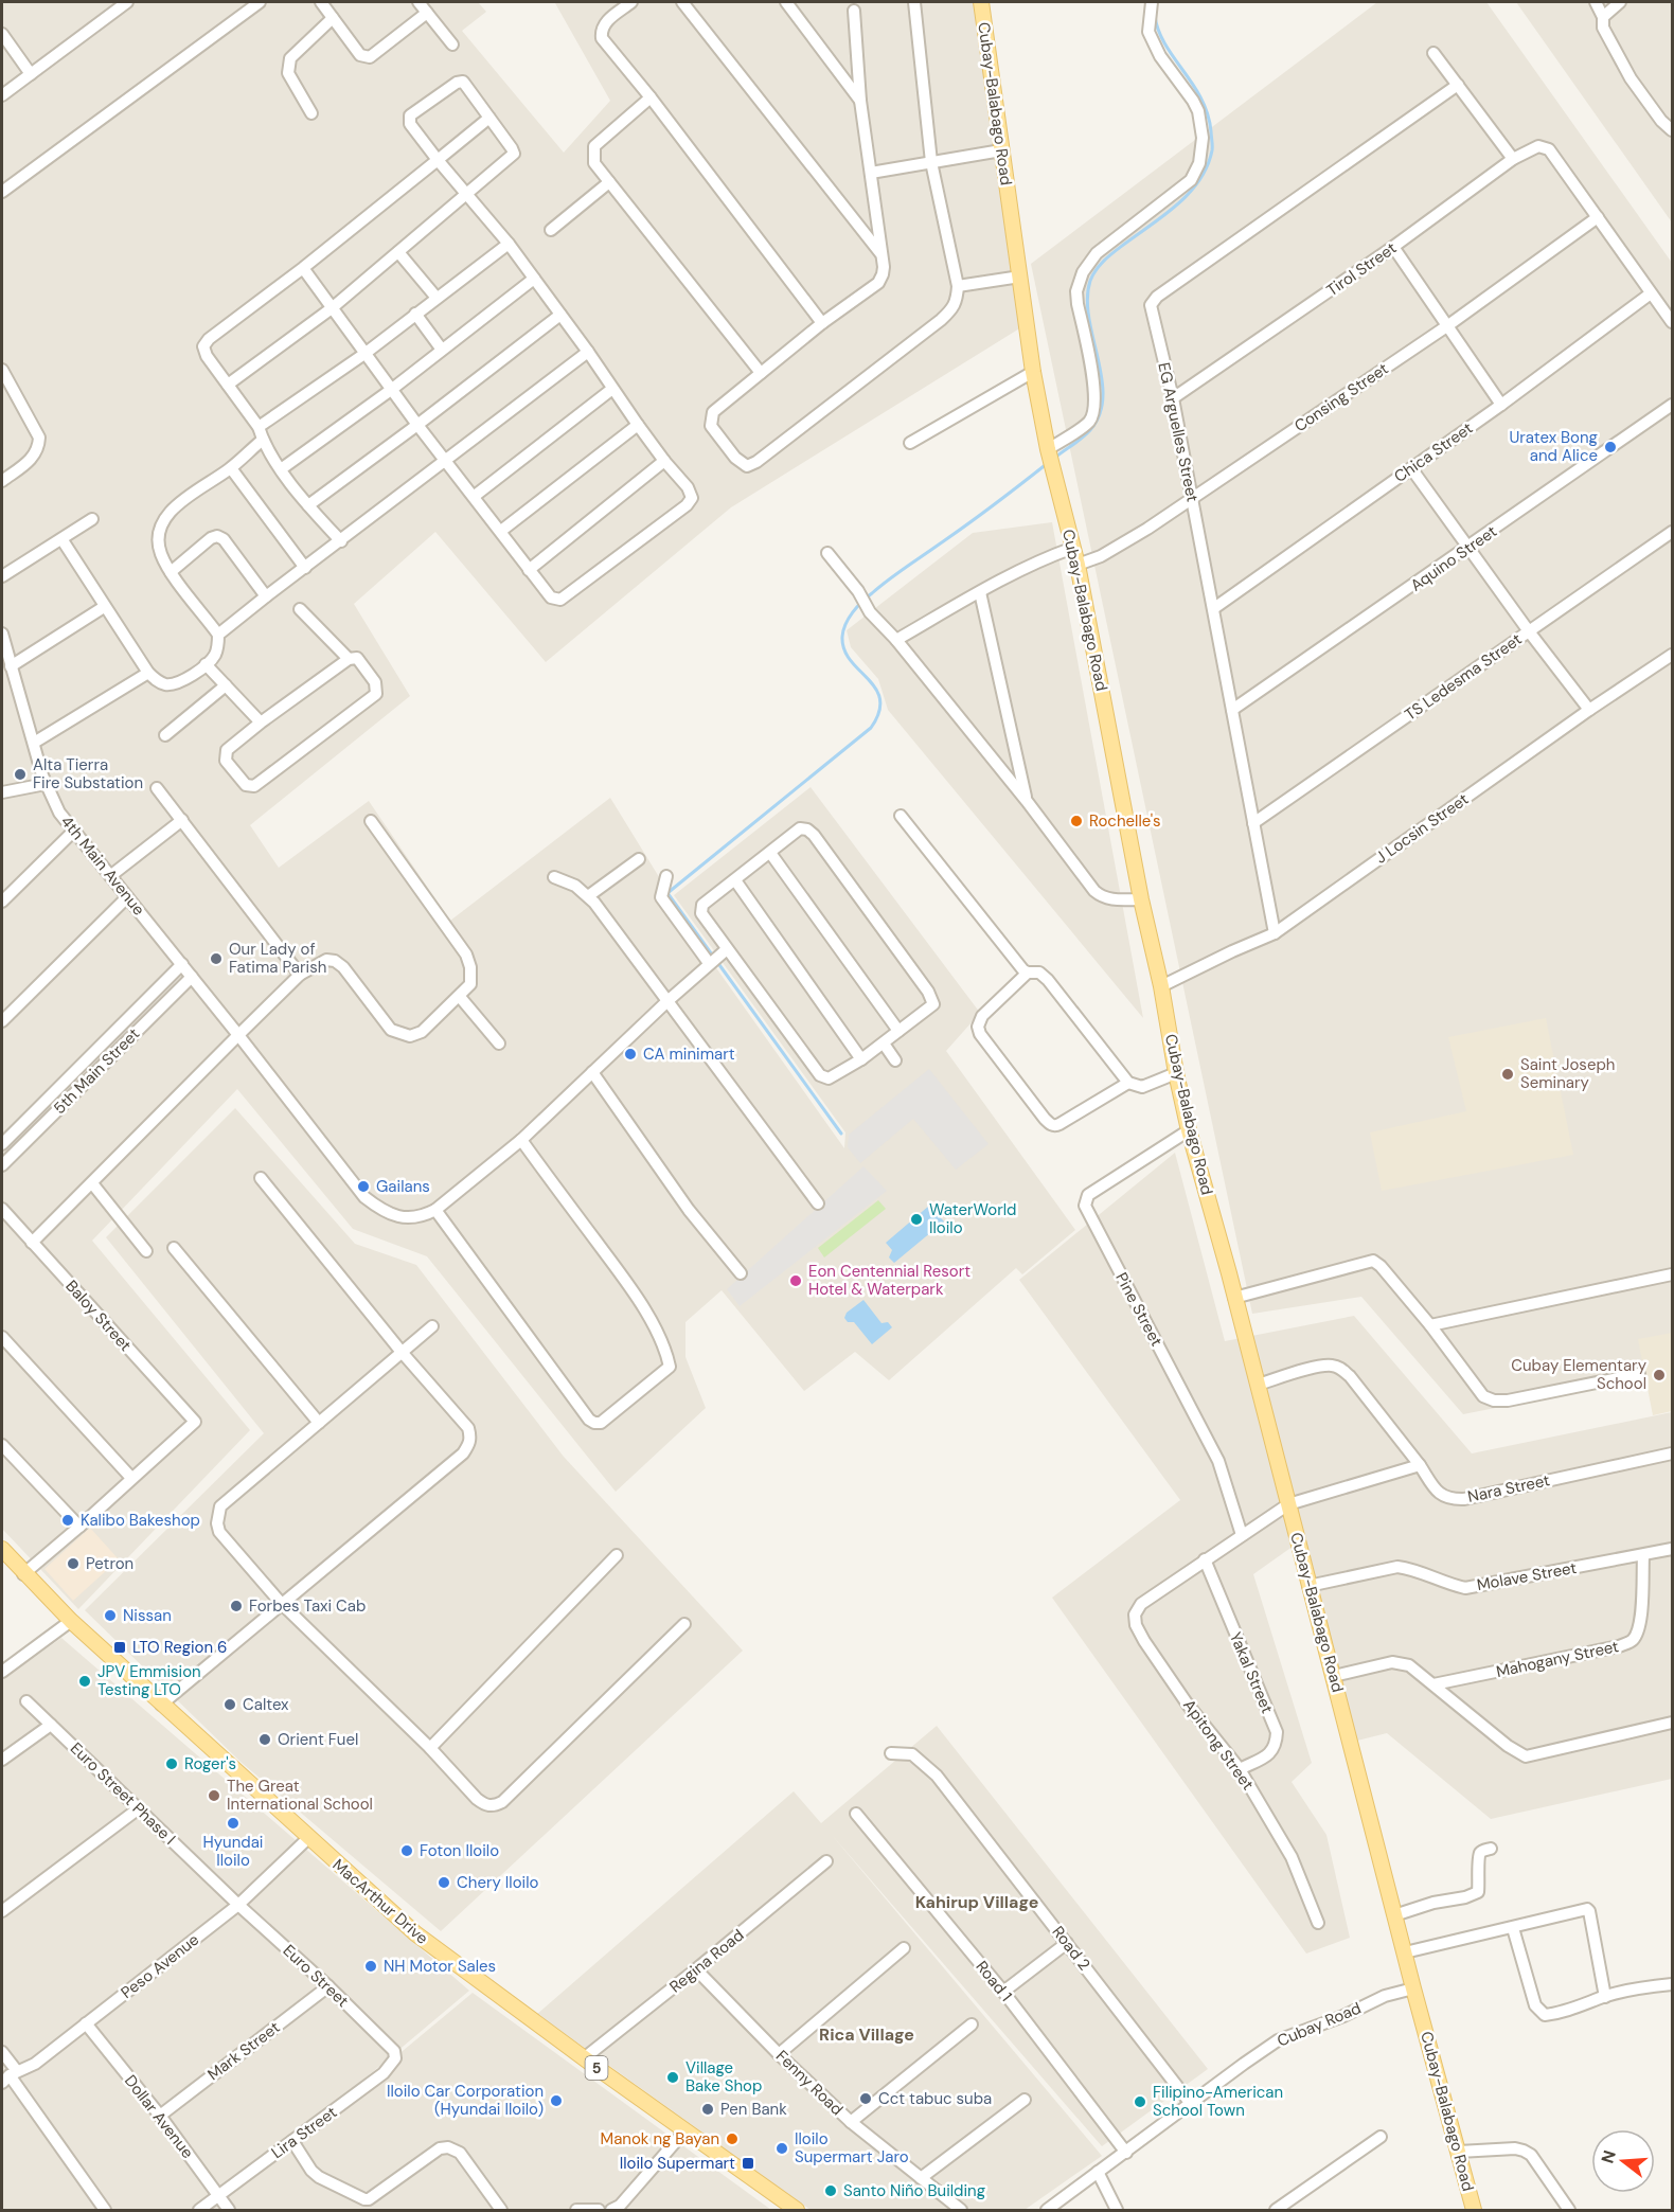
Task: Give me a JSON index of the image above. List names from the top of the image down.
{
  "streets": {
    "main road": ["Cubay-Balabago Road", "MacArthur Drive", "5"],
    "street": [
      "Tirol Street",
      "Consing Street",
      "EG Arguelles Street",
      "Chica Street",
      "Aquino Street",
      "TS Ledesma Street",
      "J Locsin Street",
      "4th Main Avenue",
      "5th Main Street",
      "Pine Street",
      "Baloy Street",
      "Nara Street",
      "Molave Street",
      "Mahogany Street",
      "Yakal Street",
      "Apitong Street",
      "Euro Street Phase I",
      "Road 2",
      "Regina Road",
      "Peso Avenue",
      "Euro Street",
      "Road 1",
      "Cubay Road",
      "Mark Street",
      "Fenny Road",
      "Dollar Avenue",
      "Lira Street"
    ]
  },
  "crossings": [
    ["Cubay-Balabago Road", "Consing Street"],
    ["Cubay-Balabago Road", "J Locsin Street"],
    ["Cubay-Balabago Road", "Pine Street"],
    ["Cubay-Balabago Road", "Nara Street"],
    ["Cubay-Balabago Road", "Molave Street"],
    ["Cubay-Balabago Road", "Cubay Road"],
    ["Tirol Street", "Consing Street"],
    ["Tirol Street", "EG Arguelles Street"],
    ["Consing Street", "EG Arguelles Street"],
    ["EG Arguelles Street", "Chica Street"],
    ["EG Arguelles Street", "Aquino Street"],
    ["EG Arguelles Street", "TS Ledesma Street"],
    ["EG Arguelles Street", "J Locsin Street"],
    ["4th Main Avenue", "5th Main Street"],
    ["Molave Street", "Mahogany Street"],
    ["Yakal Street", "Apitong Street"],
    ["Euro Street Phase I", "Peso Avenue"],
    ["Euro Street Phase I", "Euro Street"],
    ["MacArthur Drive", "Regina Road"],
    ["MacArthur Drive", "Peso Avenue"],
    ["Road 2", "Cubay Road"],
    ["Regina Road", "Fenny Road"],
    ["Peso Avenue", "Euro Street"],
    ["Peso Avenue", "Dollar Avenue"],
    ["Euro Street", "Mark Street"],
    ["Euro Street", "Lira Street"],
    ["Road 1", "Cubay Road"],
    ["Mark Street", "Dollar Avenue"],
    ["Dollar Avenue", "Lira Street"]
  ],
  "districts": ["Kahirup Village", "Rica Village"],
  "places": {
    "other": [
      "Uratex Bong and Alice",
      "Alta Tierra Fire Substation",
      "Rochelle's",
      "Our Lady of Fatima Parish",
      "CA minimart",
      "Saint Joseph Seminary",
      "Gailans",
      "WaterWorld Iloilo",
      "Eon Centennial Resort Hotel & Waterpark",
      "Cubay Elementary School",
      "Kalibo Bakeshop",
      "Petron",
      "Forbes Taxi Cab",
      "Nissan",
      "JPV Emmision Testing LTO",
      "Caltex",
      "Orient Fuel",
      "Roger's",
      "The Great International School",
      "Hyundai Iloilo",
      "Foton Iloilo",
      "Chery Iloilo",
      "NH Motor Sales",
      "Village Bake Shop",
      "Cct tabuc suba",
      "Iloilo Car Corporation (Hyundai Iloilo)",
      "Filipino-American School Town",
      "Pen Bank",
      "Manok ng Bayan",
      "Iloilo Supermart Jaro",
      "Santo Niño Building"
    ],
    "transit": ["LTO Region 6", "Iloilo Supermart"]
  },
  "north": "left"
}
